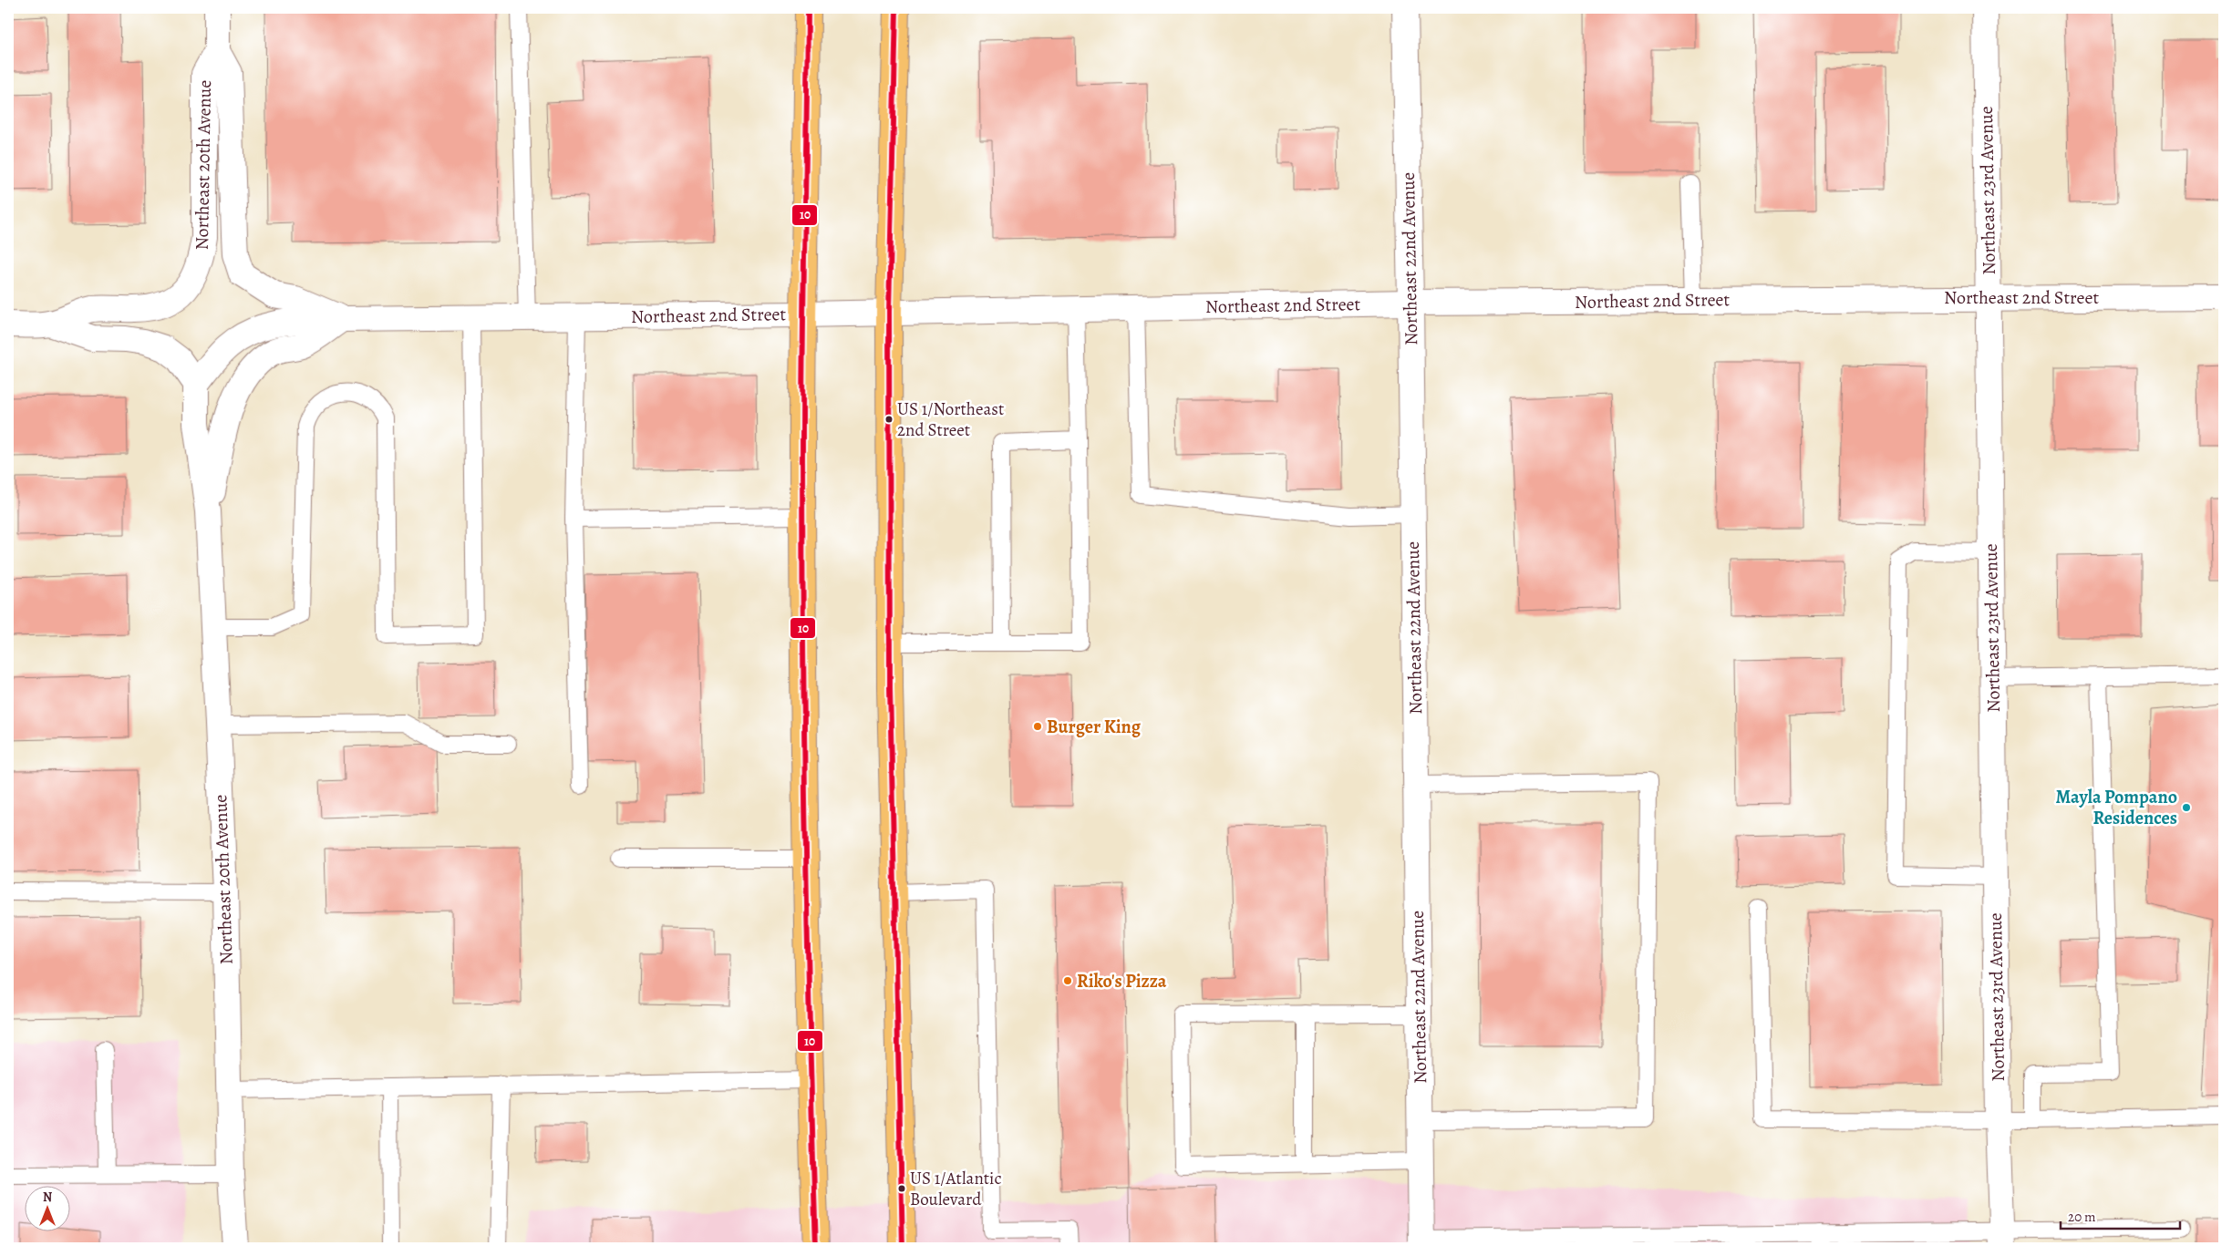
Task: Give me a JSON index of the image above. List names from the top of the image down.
{
  "streets": {
    "street": [
      "Northeast 20th Avenue",
      "Northeast 23rd Avenue",
      "Northeast 22nd Avenue",
      "Northeast 2nd Street"
    ]
  },
  "crossings": [
    ["Northeast 20th Avenue", "Northeast 2nd Street"],
    ["Northeast 23rd Avenue", "Northeast 2nd Street"],
    ["Northeast 22nd Avenue", "Northeast 2nd Street"]
  ],
  "places": [
    "US 1/Northeast 2nd Street",
    "Burger King",
    "Mayla Pompano Residences",
    "Riko's Pizza",
    "US 1/Atlantic Boulevard"
  ],
  "lines": ["transit line 10"],
  "scale_bar": "20 m",
  "north": "top"
}
